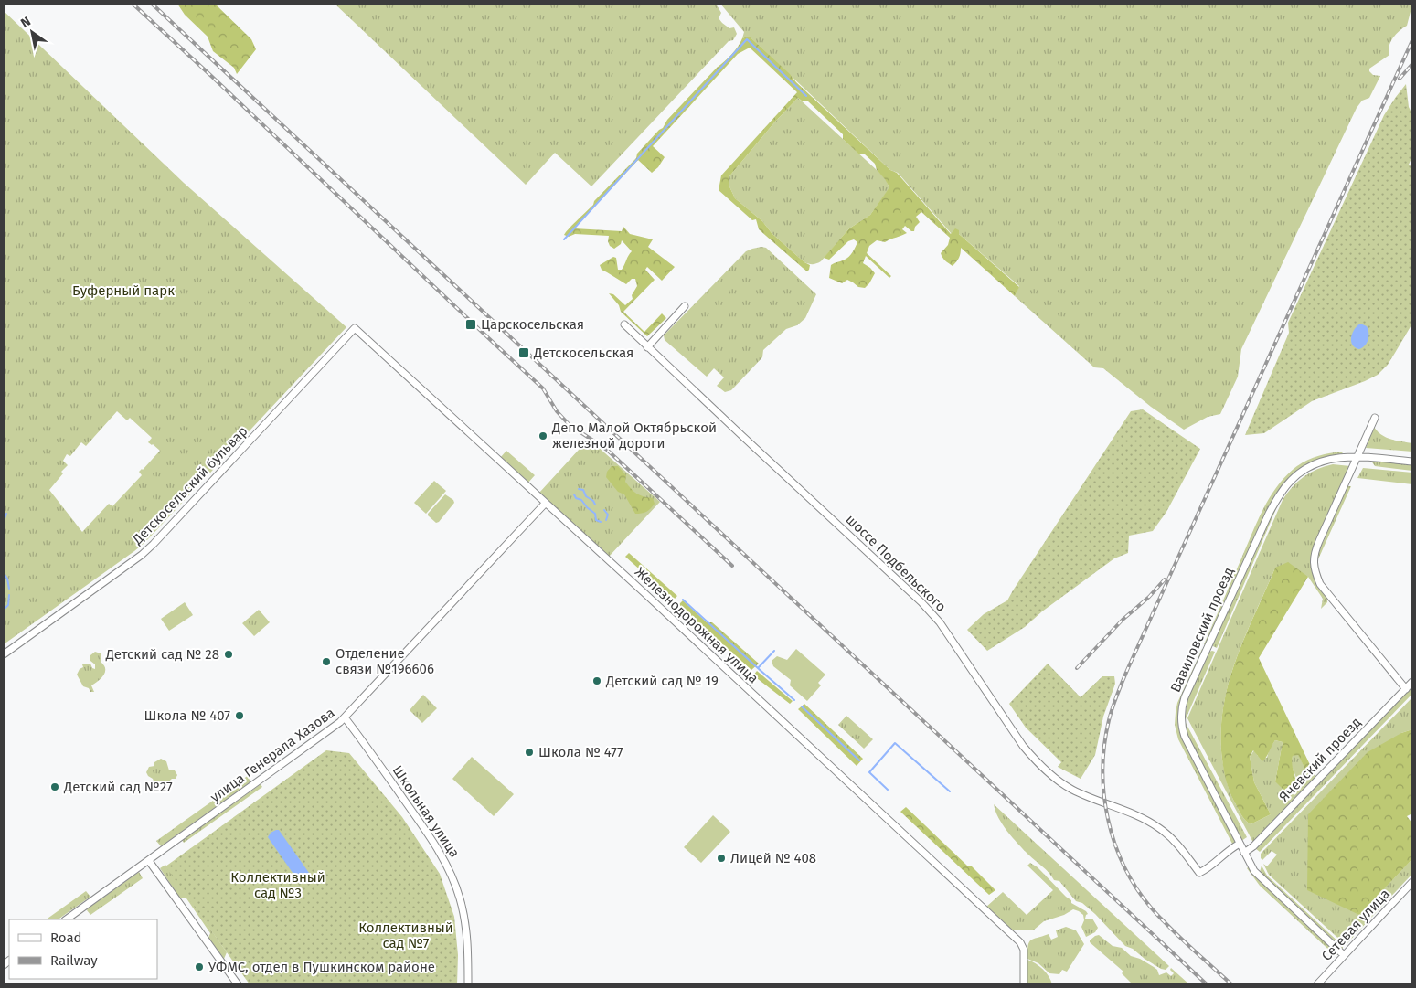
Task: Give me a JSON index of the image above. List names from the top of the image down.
{
  "streets": {
    "street": [
      "Детскосельский бульвар",
      "шоссе Подбельского",
      "Железнодорожная улица",
      "Вавиловский проезд",
      "улица Генерала Хазова",
      "Ячевский проезд",
      "Школьная улица",
      "Сетевая улица"
    ]
  },
  "crossings": [
    ["Детскосельский бульвар", "Железнодорожная улица"],
    ["шоссе Подбельского", "Вавиловский проезд"],
    ["Железнодорожная улица", "улица Генерала Хазова"],
    ["Вавиловский проезд", "Ячевский проезд"],
    ["Вавиловский проезд", "Сетевая улица"],
    ["улица Генерала Хазова", "Школьная улица"]
  ],
  "parks": ["Буферный парк", "Коллективный сад №3", "Коллективный сад №7"],
  "places": {
    "transit": ["Царскосельская", "Детскосельская"],
    "other": [
      "Депо Малой Октябрьской железной дороги",
      "Детский сад № 28",
      "Отделение связи №196606",
      "Детский сад № 19",
      "Школа № 407",
      "Школа № 477",
      "Детский сад №27",
      "Лицей № 408",
      "УФМС, отдел в Пушкинском районе"
    ]
  },
  "legend": ["Road", "Railway"],
  "north": "top left"
}
